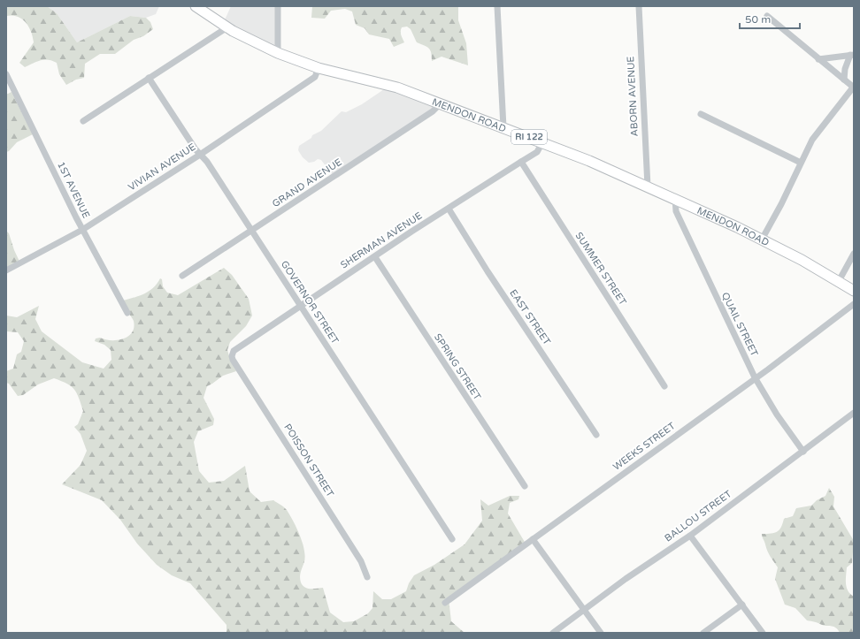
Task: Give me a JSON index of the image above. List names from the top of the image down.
{
  "streets": {
    "main road": ["MENDON ROAD", "RI 122"],
    "street": [
      "ABORN AVENUE",
      "VIVIAN AVENUE",
      "GRAND AVENUE",
      "1ST AVENUE",
      "SHERMAN AVENUE",
      "SUMMER STREET",
      "GOVERNOR STREET",
      "EAST STREET",
      "QUAIL STREET",
      "SPRING STREET",
      "WEEKS STREET",
      "POISSON STREET",
      "BALLOU STREET"
    ]
  },
  "crossings": [
    ["ABORN AVENUE", "MENDON ROAD"],
    ["MENDON ROAD", "VIVIAN AVENUE"],
    ["MENDON ROAD", "GRAND AVENUE"],
    ["MENDON ROAD", "SHERMAN AVENUE"],
    ["MENDON ROAD", "QUAIL STREET"],
    ["VIVIAN AVENUE", "1ST AVENUE"],
    ["VIVIAN AVENUE", "GOVERNOR STREET"],
    ["GRAND AVENUE", "GOVERNOR STREET"],
    ["SHERMAN AVENUE", "SUMMER STREET"],
    ["SHERMAN AVENUE", "GOVERNOR STREET"],
    ["SHERMAN AVENUE", "EAST STREET"],
    ["SHERMAN AVENUE", "SPRING STREET"],
    ["SHERMAN AVENUE", "POISSON STREET"],
    ["QUAIL STREET", "WEEKS STREET"],
    ["QUAIL STREET", "BALLOU STREET"]
  ],
  "scale_bar": "50 m"
}
